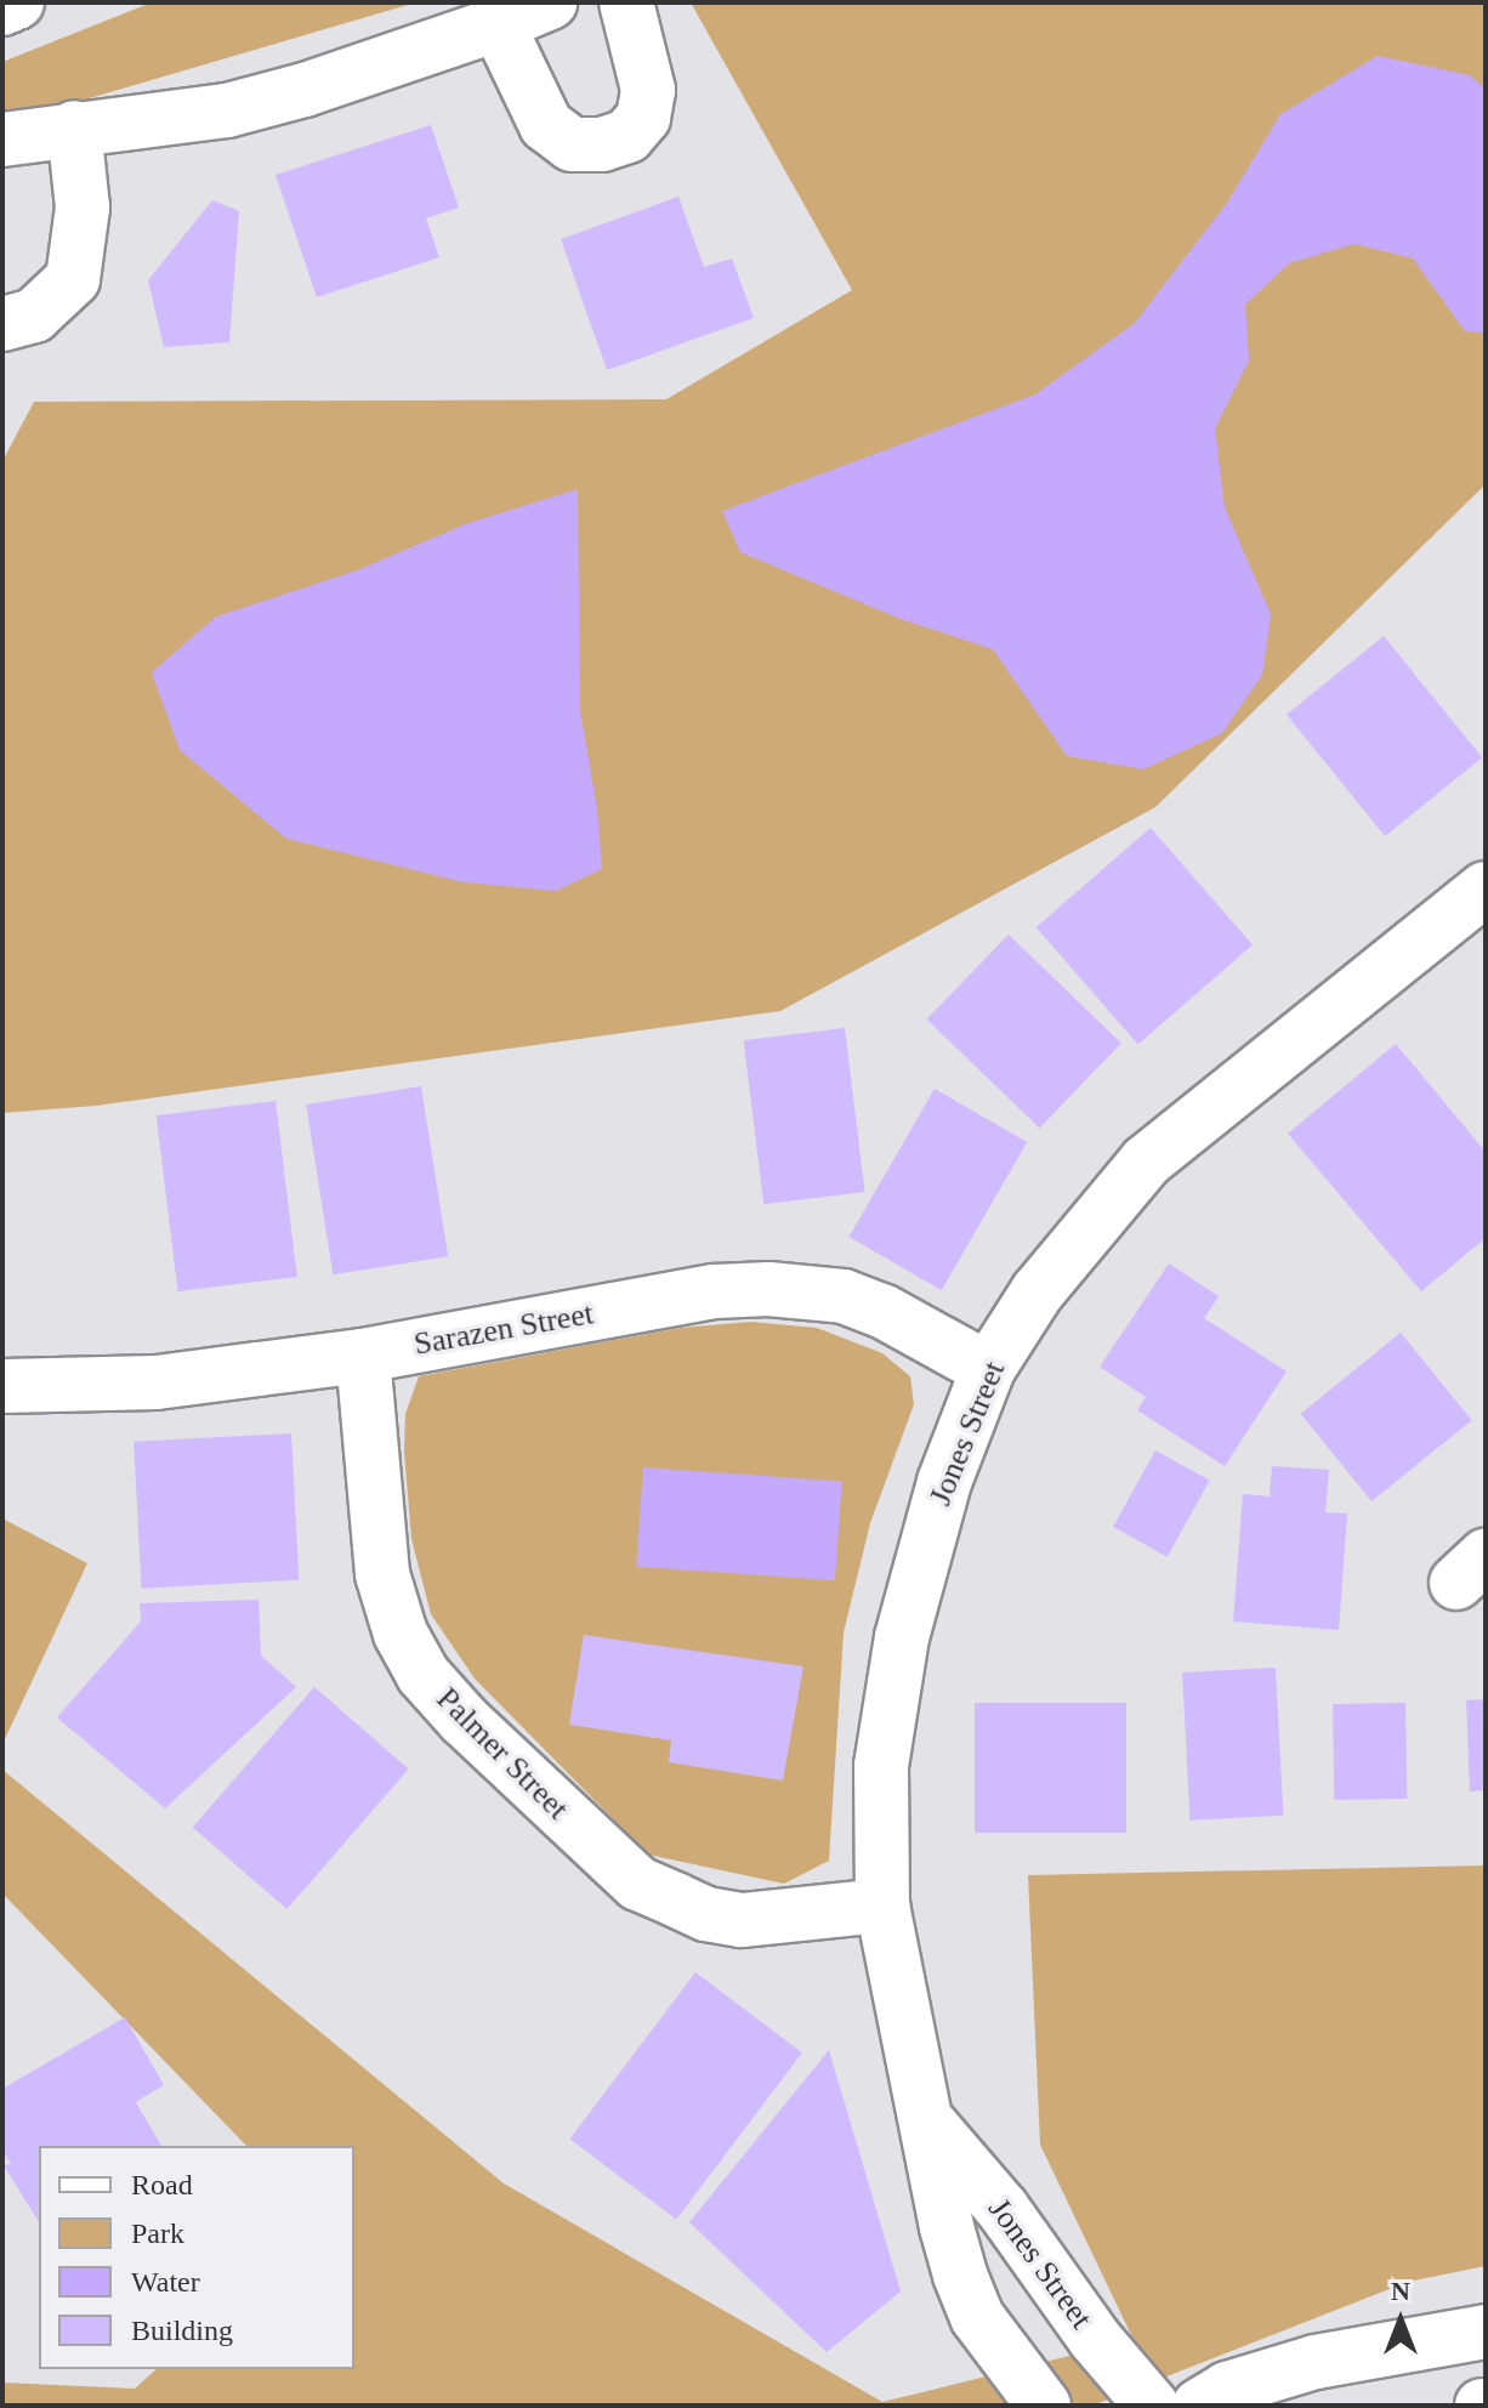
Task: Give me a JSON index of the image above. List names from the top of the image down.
{
  "streets": {
    "street": ["Sarazen Street", "Jones Street", "Palmer Street"]
  },
  "crossings": [
    ["Sarazen Street", "Jones Street"],
    ["Sarazen Street", "Palmer Street"],
    ["Jones Street", "Palmer Street"]
  ],
  "legend": [
    "Road",
    "Park",
    "Water",
    "Building"
  ],
  "north": "top"
}
